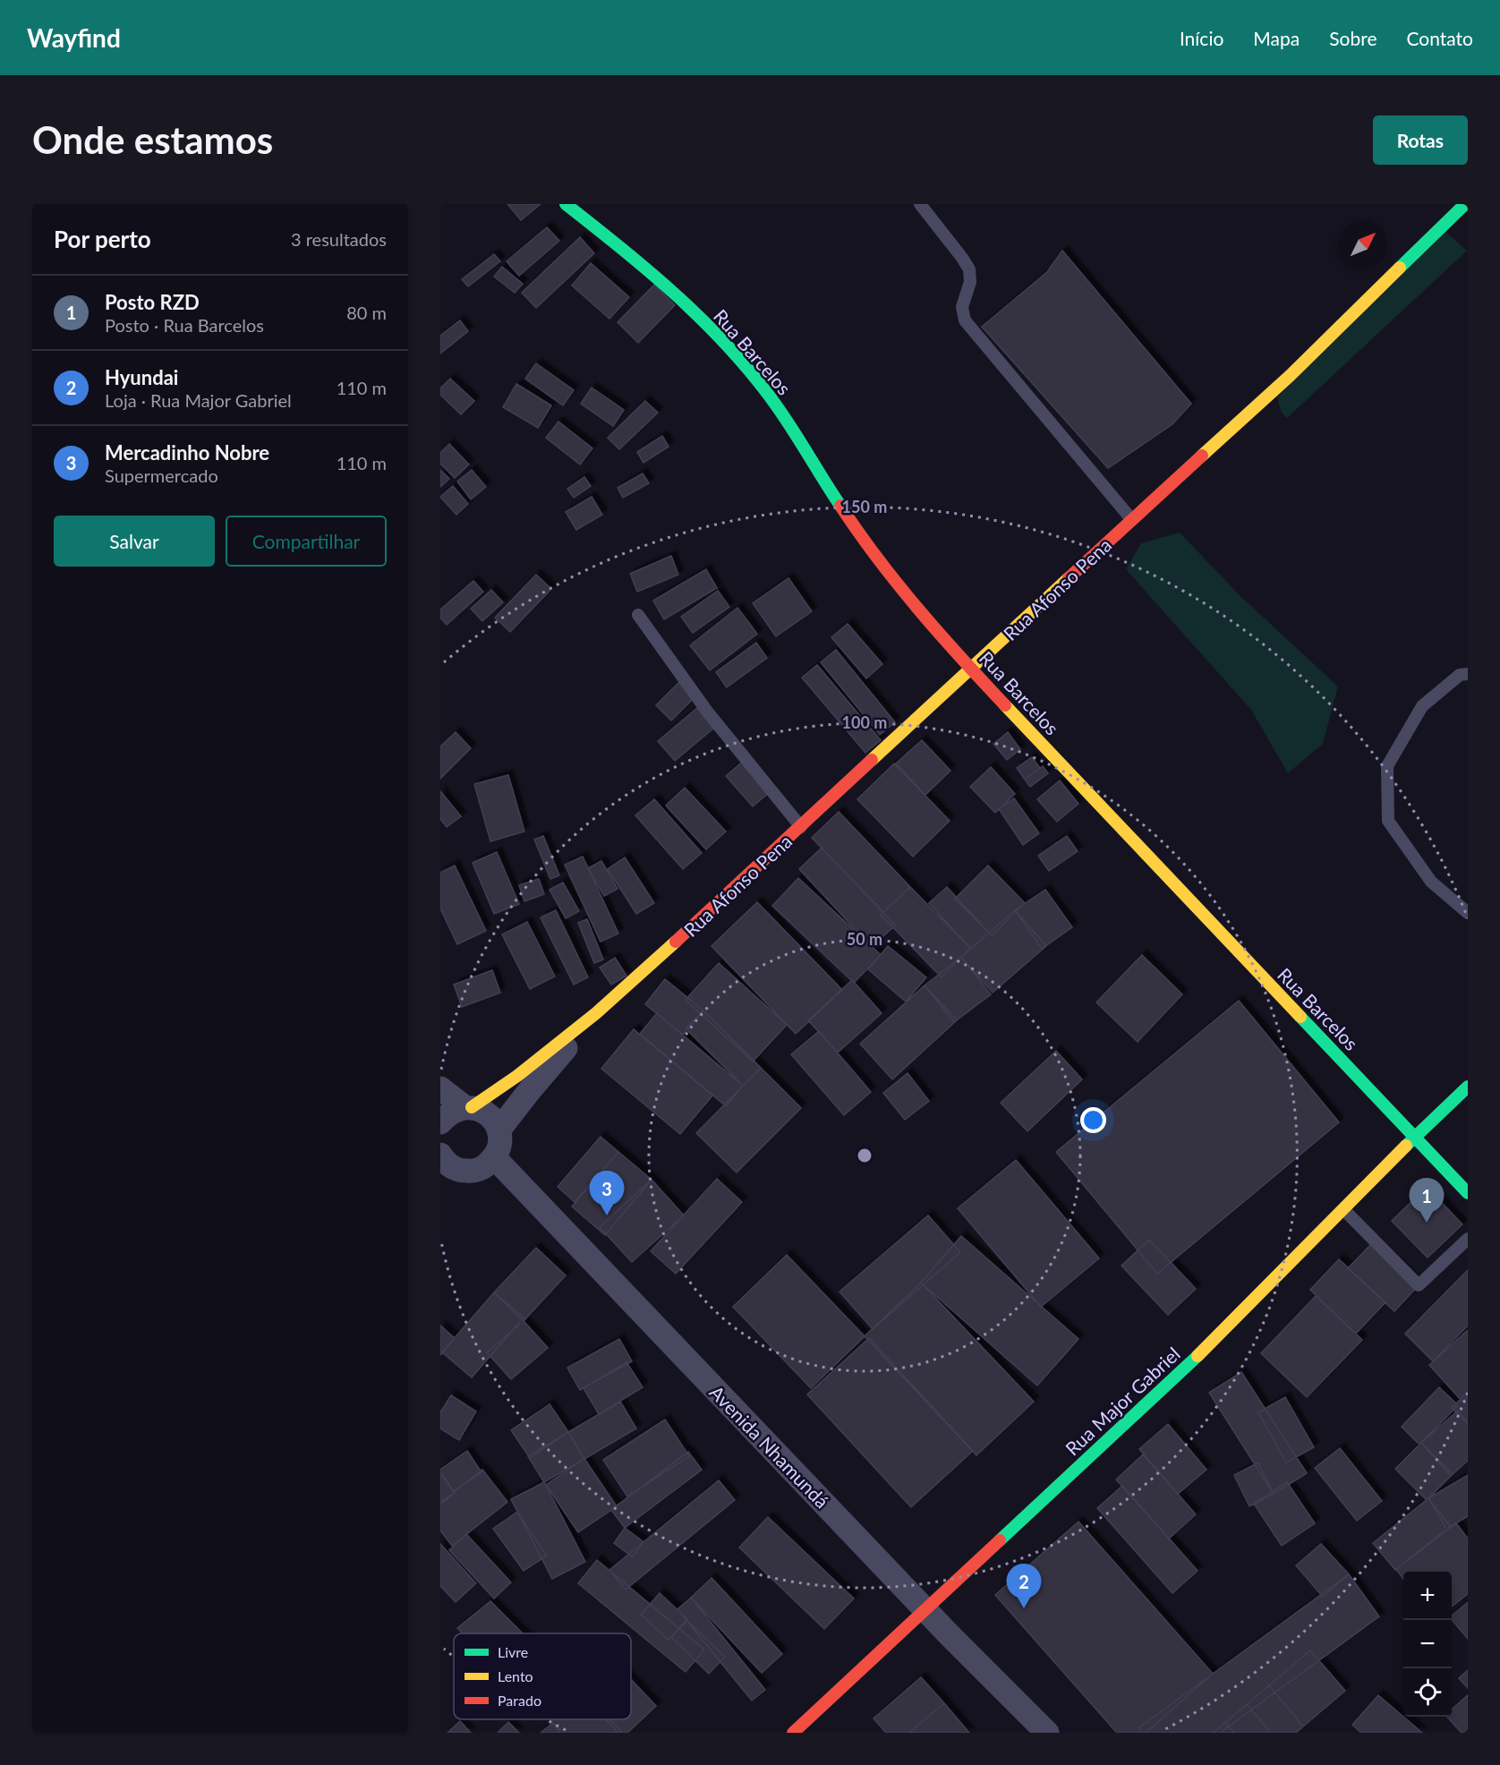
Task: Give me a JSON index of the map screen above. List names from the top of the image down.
{
  "streets": {
    "street": [
      "Rua Barcelos",
      "Rua Afonso Pena",
      "Rua Major Gabriel",
      "Avenida Nhamundá"
    ]
  },
  "crossings": [
    ["Rua Barcelos", "Rua Afonso Pena"],
    ["Rua Barcelos", "Rua Major Gabriel"],
    ["Rua Major Gabriel", "Avenida Nhamundá"]
  ],
  "legend": ["Livre", "Lento", "Parado"],
  "north": "top right",
  "page": {
    "header": "Wayfind",
    "nav": [
      "Início",
      "Mapa",
      "Sobre",
      "Contato"
    ],
    "buttons": [
      "Rotas",
      ["Salvar", "Compartilhar"]
    ],
    "title": "Onde estamos",
    "heading": ["Por perto", "3 resultados"],
    "list": [
      {
        "mark": "1",
        "name": "Posto RZD",
        "note": "Posto · Rua Barcelos",
        "value": "80 m"
      },
      {
        "mark": "2",
        "name": "Hyundai",
        "note": "Loja · Rua Major Gabriel",
        "value": "110 m"
      },
      {
        "mark": "3",
        "name": "Mercadinho Nobre",
        "note": "Supermercado",
        "value": "110 m"
      }
    ],
    "pins": ["3", "1", "2"],
    "map_buttons": ["+", "−"]
  },
  "rings": ["150 m", "100 m", "50 m"]
}
